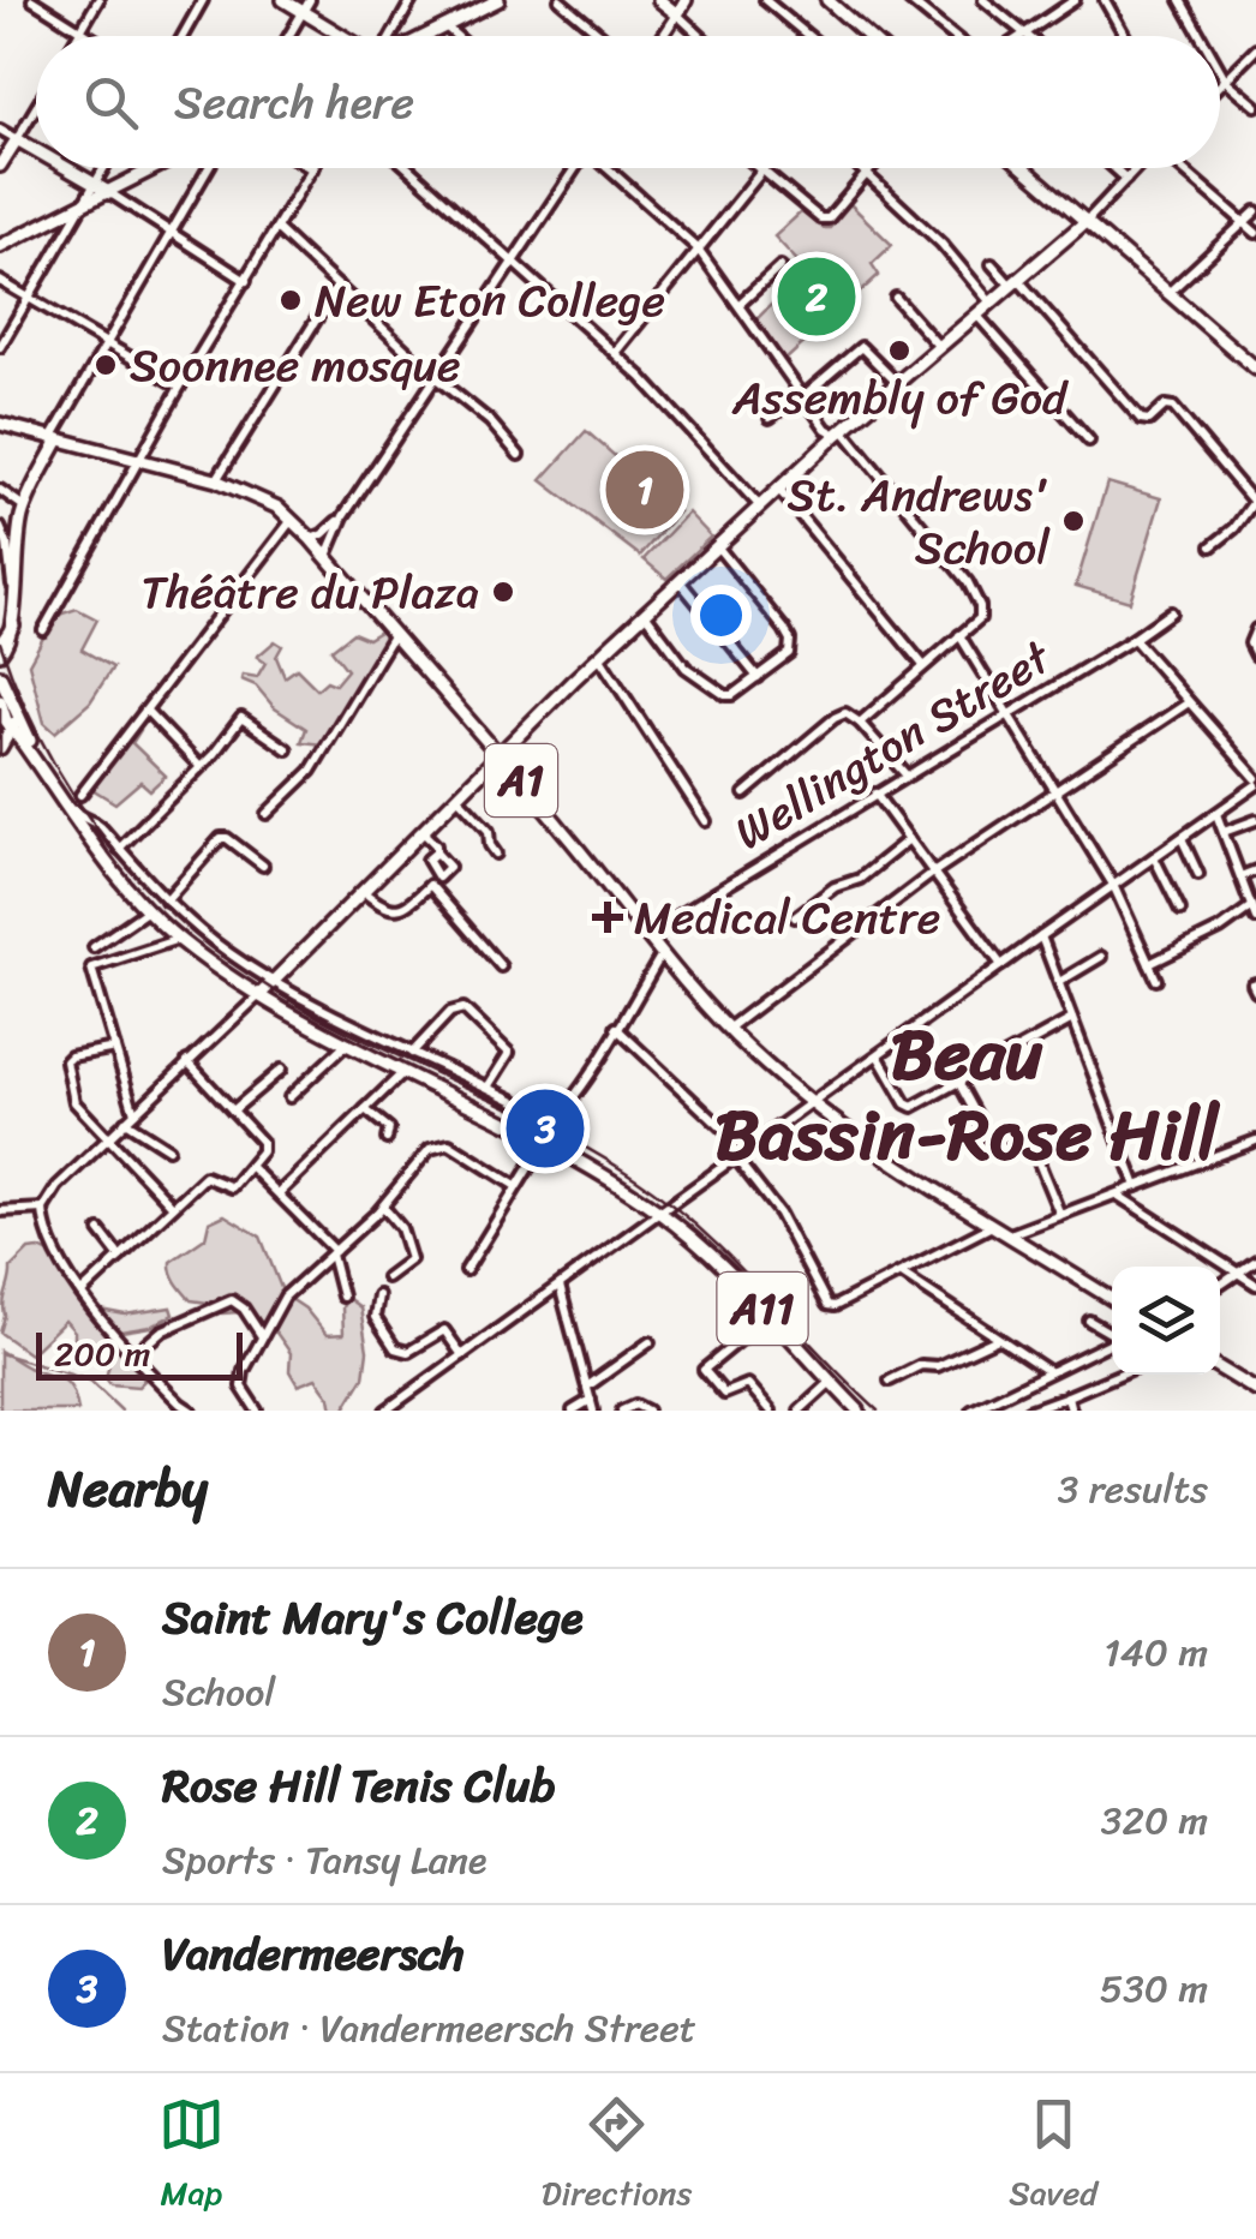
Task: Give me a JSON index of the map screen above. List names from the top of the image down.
{
  "streets": {
    "main road": ["A1", "A11"],
    "street": ["Wellington Street"]
  },
  "crossings": [
    ["Wellington Street", "A1"]
  ],
  "districts": ["Beau Bassin-Rose Hill"],
  "places": {
    "other": [
      "New Eton College",
      "Assembly of God",
      "Soonnee mosque",
      "St. Andrews' School",
      "Théâtre du Plaza"
    ],
    "health": ["Medical Centre"]
  },
  "scale_bar": "200 m",
  "page": {
    "search": "Search here",
    "pins": ["2", "1", "3"],
    "scale": "200 m",
    "heading": ["Nearby", "3 results"],
    "list": [
      {
        "mark": "1",
        "name": "Saint Mary's College",
        "note": "School",
        "value": "140 m"
      },
      {
        "mark": "2",
        "name": "Rose Hill Tenis Club",
        "note": "Sports · Tansy Lane",
        "value": "320 m"
      },
      {
        "mark": "3",
        "name": "Vandermeersch",
        "note": "Station · Vandermeersch Street",
        "value": "530 m"
      }
    ],
    "nav": ["Map", "Directions", "Saved"]
  }
}
